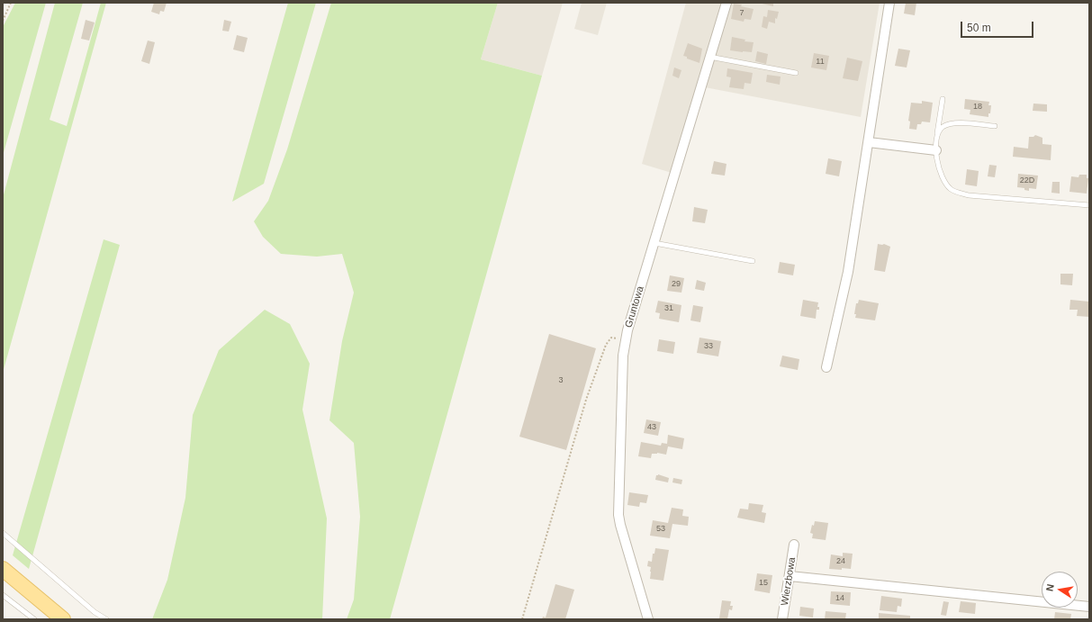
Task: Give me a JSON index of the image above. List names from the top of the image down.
{
  "streets": {
    "street": ["Gruntowa", "Wierzbowa"]
  },
  "house_numbers": [
    "7",
    "11",
    "18",
    "22D",
    "29",
    "31",
    "33",
    "3",
    "43",
    "53",
    "24",
    "15",
    "14"
  ],
  "scale_bar": "50 m",
  "north": "left"
}
